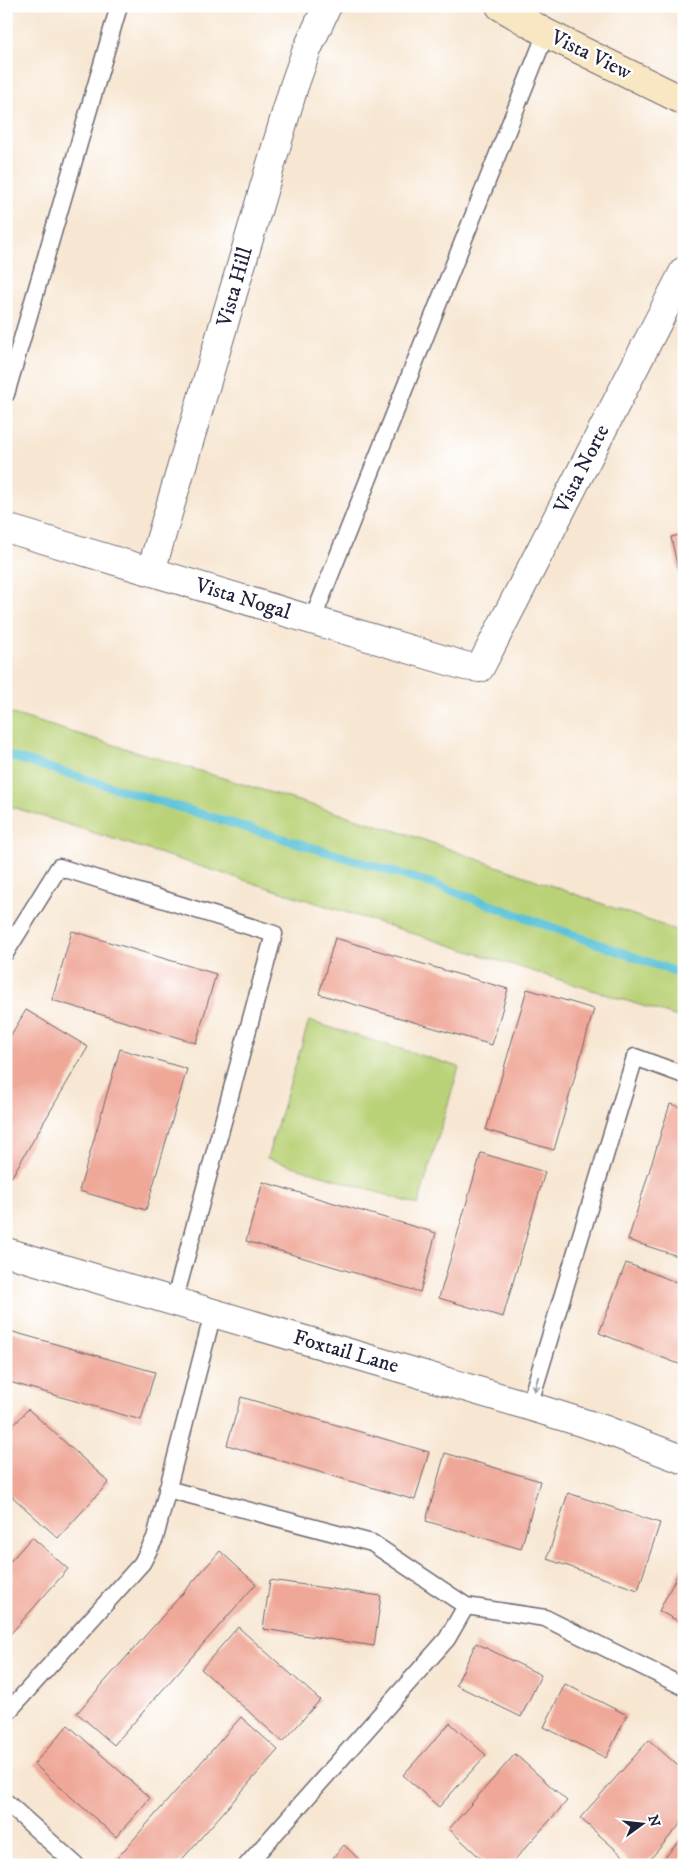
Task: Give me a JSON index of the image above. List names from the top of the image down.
{
  "streets": {
    "street": [
      "Vista View",
      "Vista Hill",
      "Vista Norte",
      "Vista Nogal",
      "Foxtail Lane"
    ]
  },
  "crossings": [
    ["Vista Hill", "Vista Nogal"],
    ["Vista Norte", "Vista Nogal"]
  ],
  "north": "right"
}
